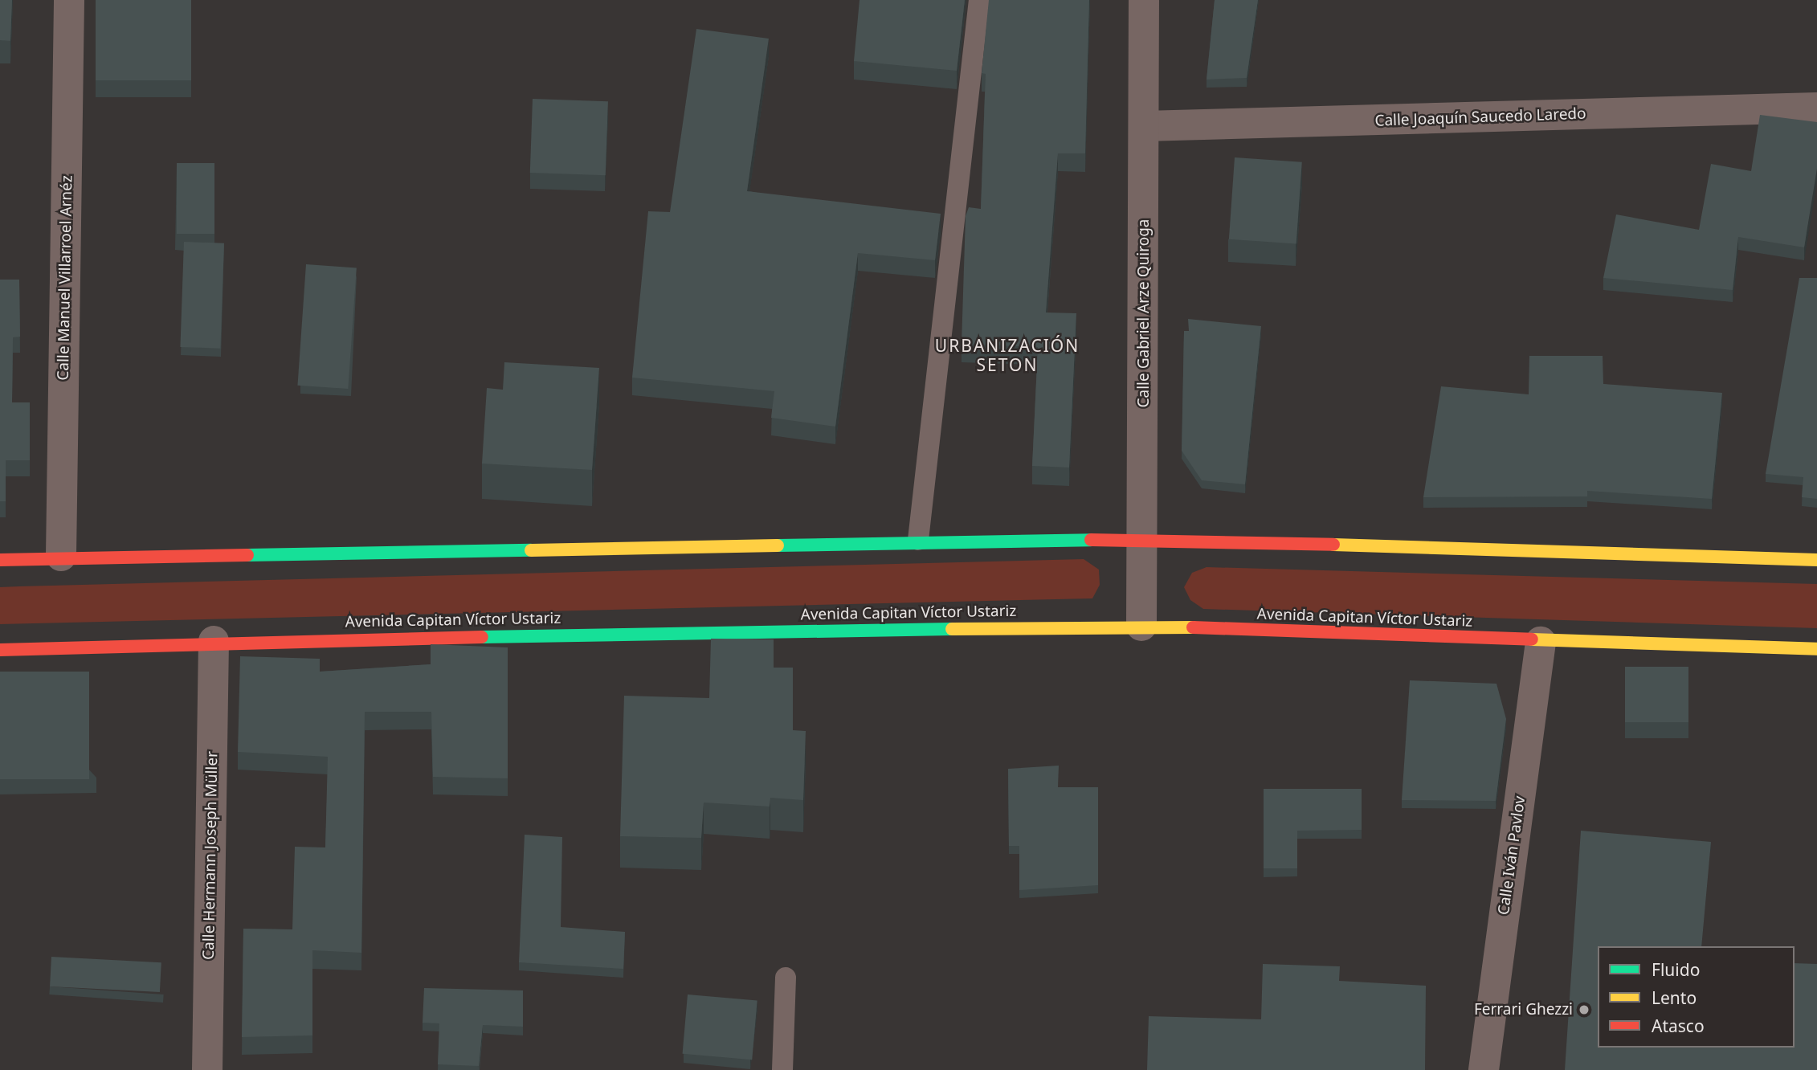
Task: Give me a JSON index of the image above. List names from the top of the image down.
{
  "streets": {
    "main road": ["Avenida Capitan Víctor Ustariz"],
    "street": [
      "Calle Joaquín Saucedo Laredo",
      "Calle Manuel Villarroel Arnéz",
      "Calle Gabriel Arze Quiroga",
      "Calle Hermann Joseph Müller",
      "Calle Iván Pavlov"
    ]
  },
  "crossings": [
    ["Calle Joaquín Saucedo Laredo", "Calle Gabriel Arze Quiroga"],
    ["Calle Gabriel Arze Quiroga", "Avenida Capitan Víctor Ustariz"],
    ["Avenida Capitan Víctor Ustariz", "Calle Hermann Joseph Müller"],
    ["Avenida Capitan Víctor Ustariz", "Calle Iván Pavlov"]
  ],
  "districts": ["URBANIZACIÓN SETON"],
  "places": ["Ferrari Ghezzi"],
  "legend": ["Fluido", "Lento", "Atasco"]
}
